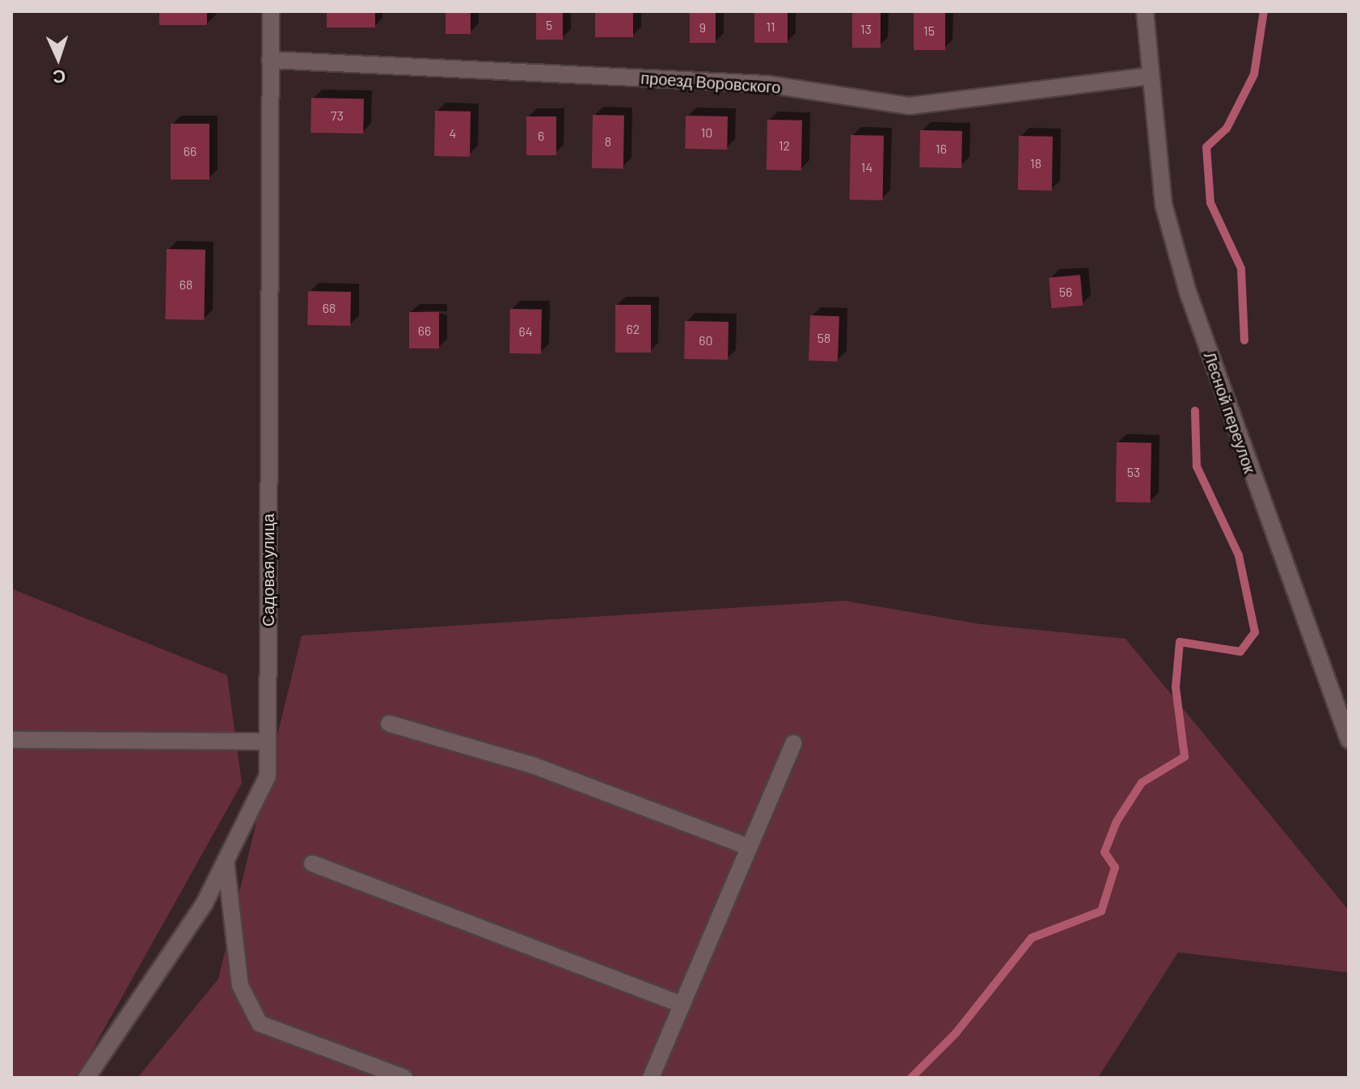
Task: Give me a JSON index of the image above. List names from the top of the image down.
{
  "streets": {
    "street": ["проезд Воровского", "Лесной переулок", "Садовая улица"]
  },
  "crossings": [
    ["проезд Воровского", "Лесной переулок"],
    ["проезд Воровского", "Садовая улица"]
  ],
  "house_numbers": [
    "5",
    "11",
    "9",
    "13",
    "15",
    "73",
    "10",
    "4",
    "6",
    "8",
    "12",
    "16",
    "66",
    "18",
    "14",
    "68",
    "56",
    "68",
    "62",
    "66",
    "64",
    "58",
    "60",
    "53"
  ],
  "north": "bottom"
}
